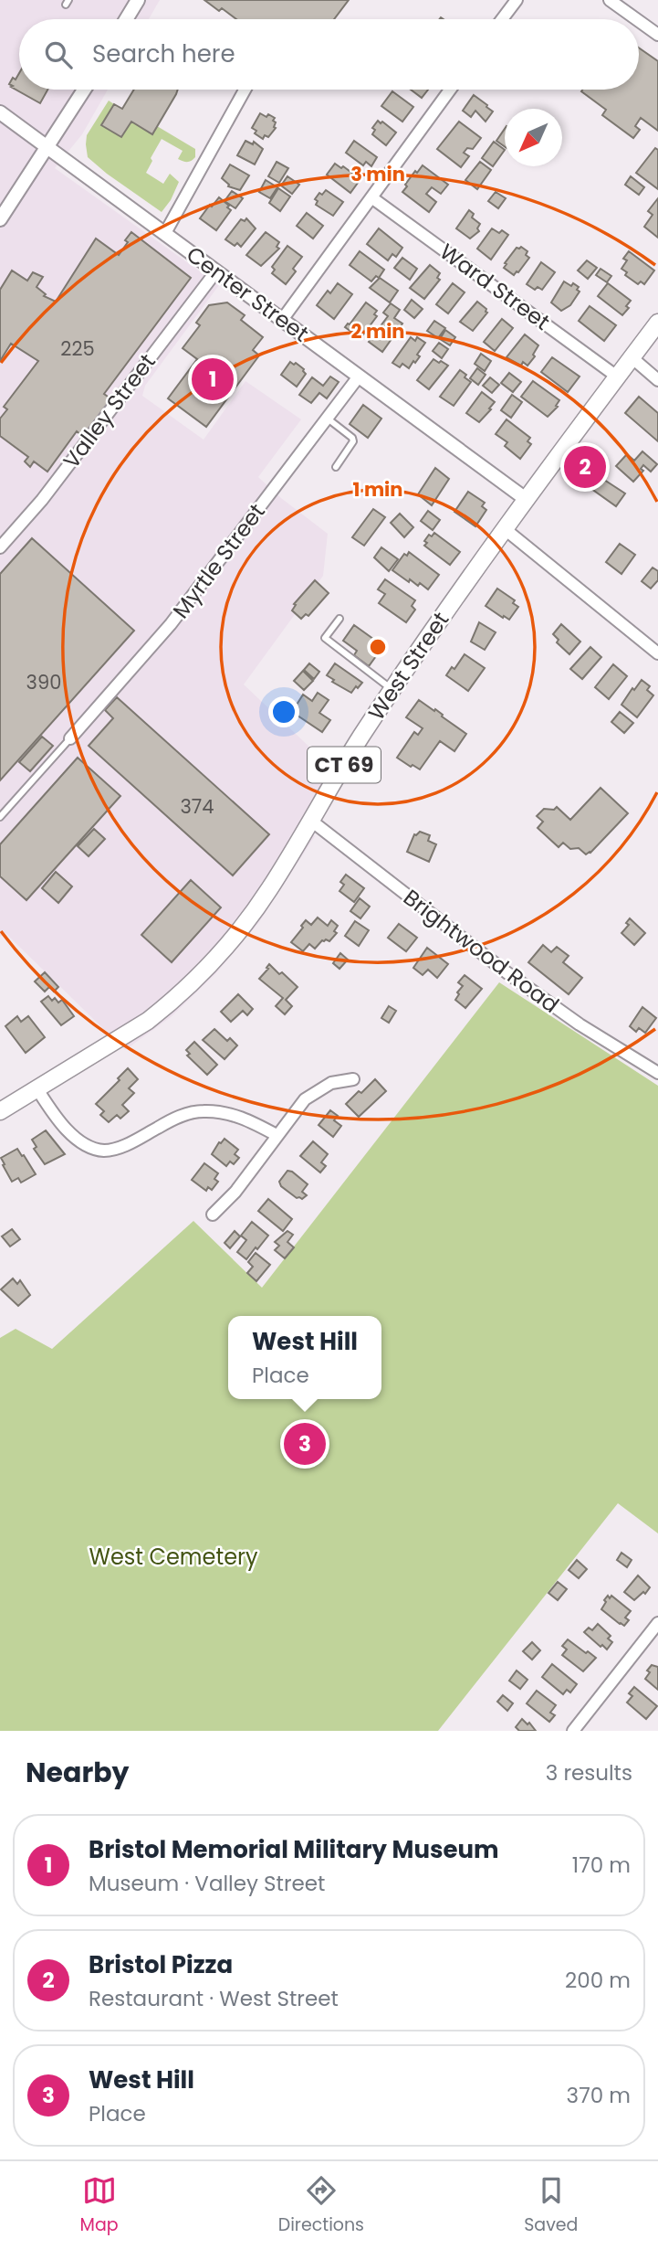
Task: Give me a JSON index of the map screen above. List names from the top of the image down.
{
  "streets": {
    "main road": ["West Street", "CT 69"],
    "street": [
      "Ward Street",
      "Center Street",
      "Valley Street",
      "Myrtle Street",
      "Brightwood Road"
    ]
  },
  "crossings": [
    ["Ward Street", "West Street"],
    ["Center Street", "Valley Street"],
    ["Center Street", "Myrtle Street"],
    ["Center Street", "West Street"],
    ["West Street", "Brightwood Road"]
  ],
  "parks": ["West Cemetery"],
  "house_numbers": ["225", "390", "374"],
  "north": "bottom left",
  "page": {
    "search": "Search here",
    "pins": ["1", "2", "3"],
    "popup": ["West Hill", "Place"],
    "heading": ["Nearby", "3 results"],
    "list": [
      {
        "mark": "1",
        "name": "Bristol Memorial Military Museum",
        "note": "Museum · Valley Street",
        "value": "170 m"
      },
      {
        "mark": "2",
        "name": "Bristol Pizza",
        "note": "Restaurant · West Street",
        "value": "200 m"
      },
      {
        "mark": "3",
        "name": "West Hill",
        "note": "Place",
        "value": "370 m"
      }
    ],
    "nav": ["Map", "Directions", "Saved"]
  },
  "rings": ["3 min", "2 min", "1 min"]
}
